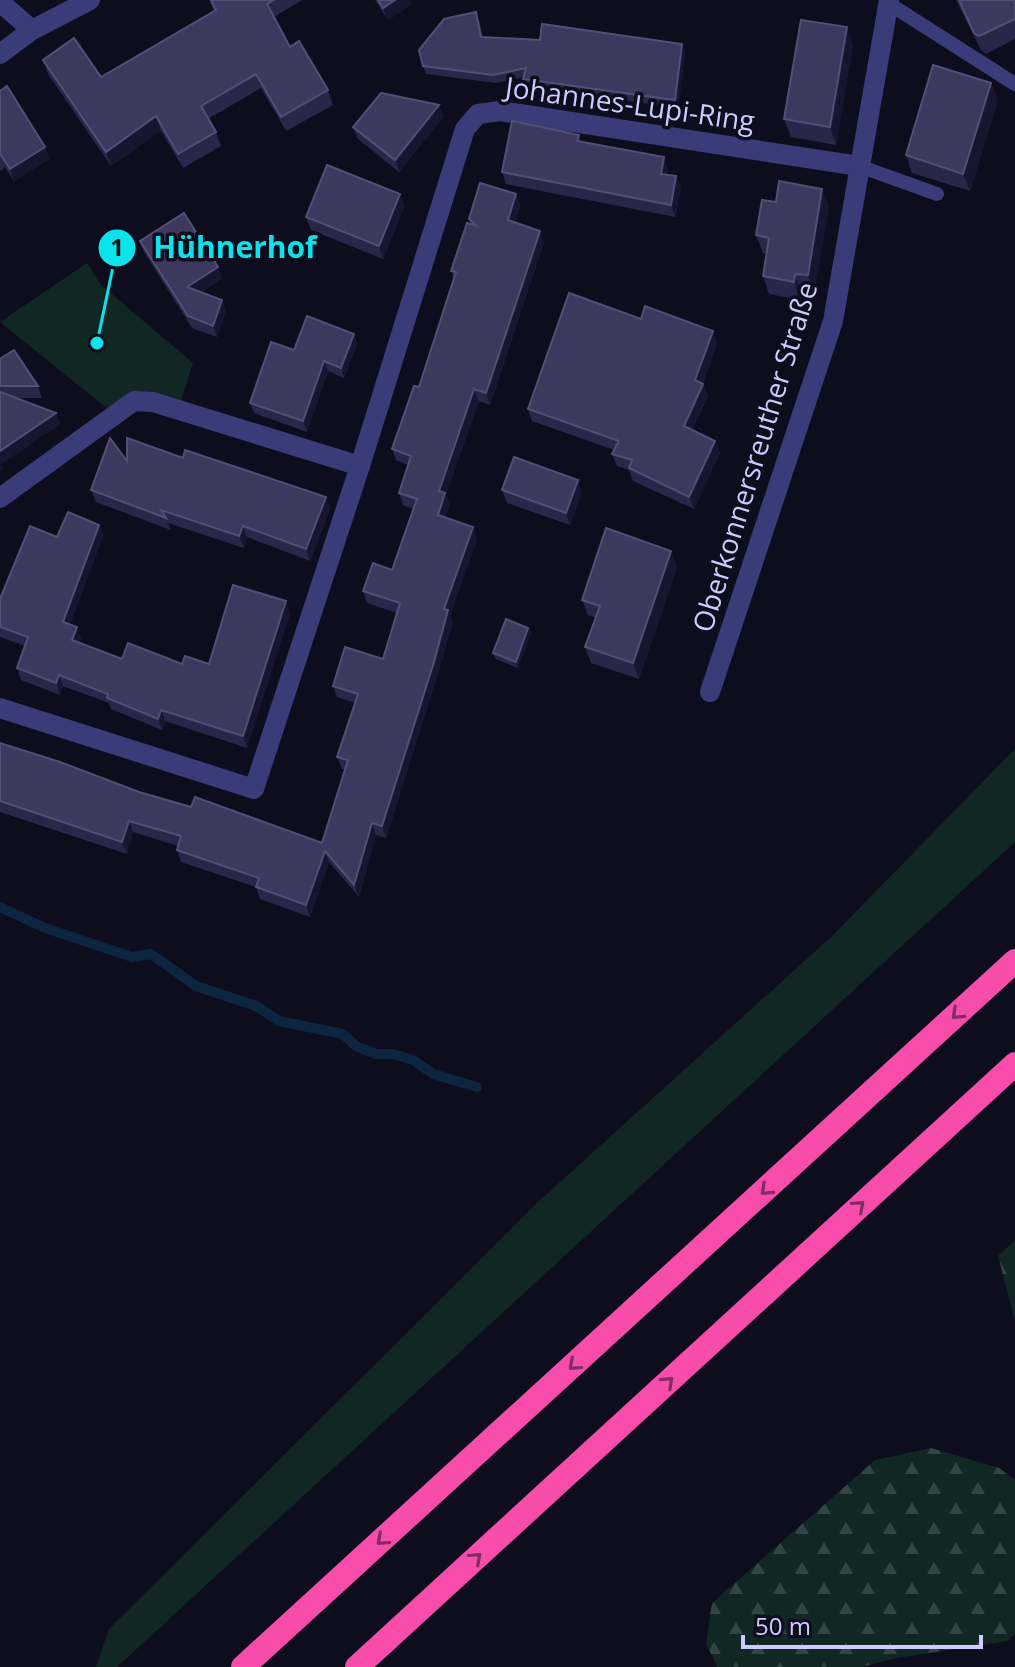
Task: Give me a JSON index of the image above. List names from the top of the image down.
{
  "streets": {
    "street": ["Johannes-Lupi-Ring", "Oberkonnersreuther Straße"]
  },
  "crossings": [
    ["Johannes-Lupi-Ring", "Oberkonnersreuther Straße"]
  ],
  "places": ["Hühnerhof"],
  "scale_bar": "50 m"
}
